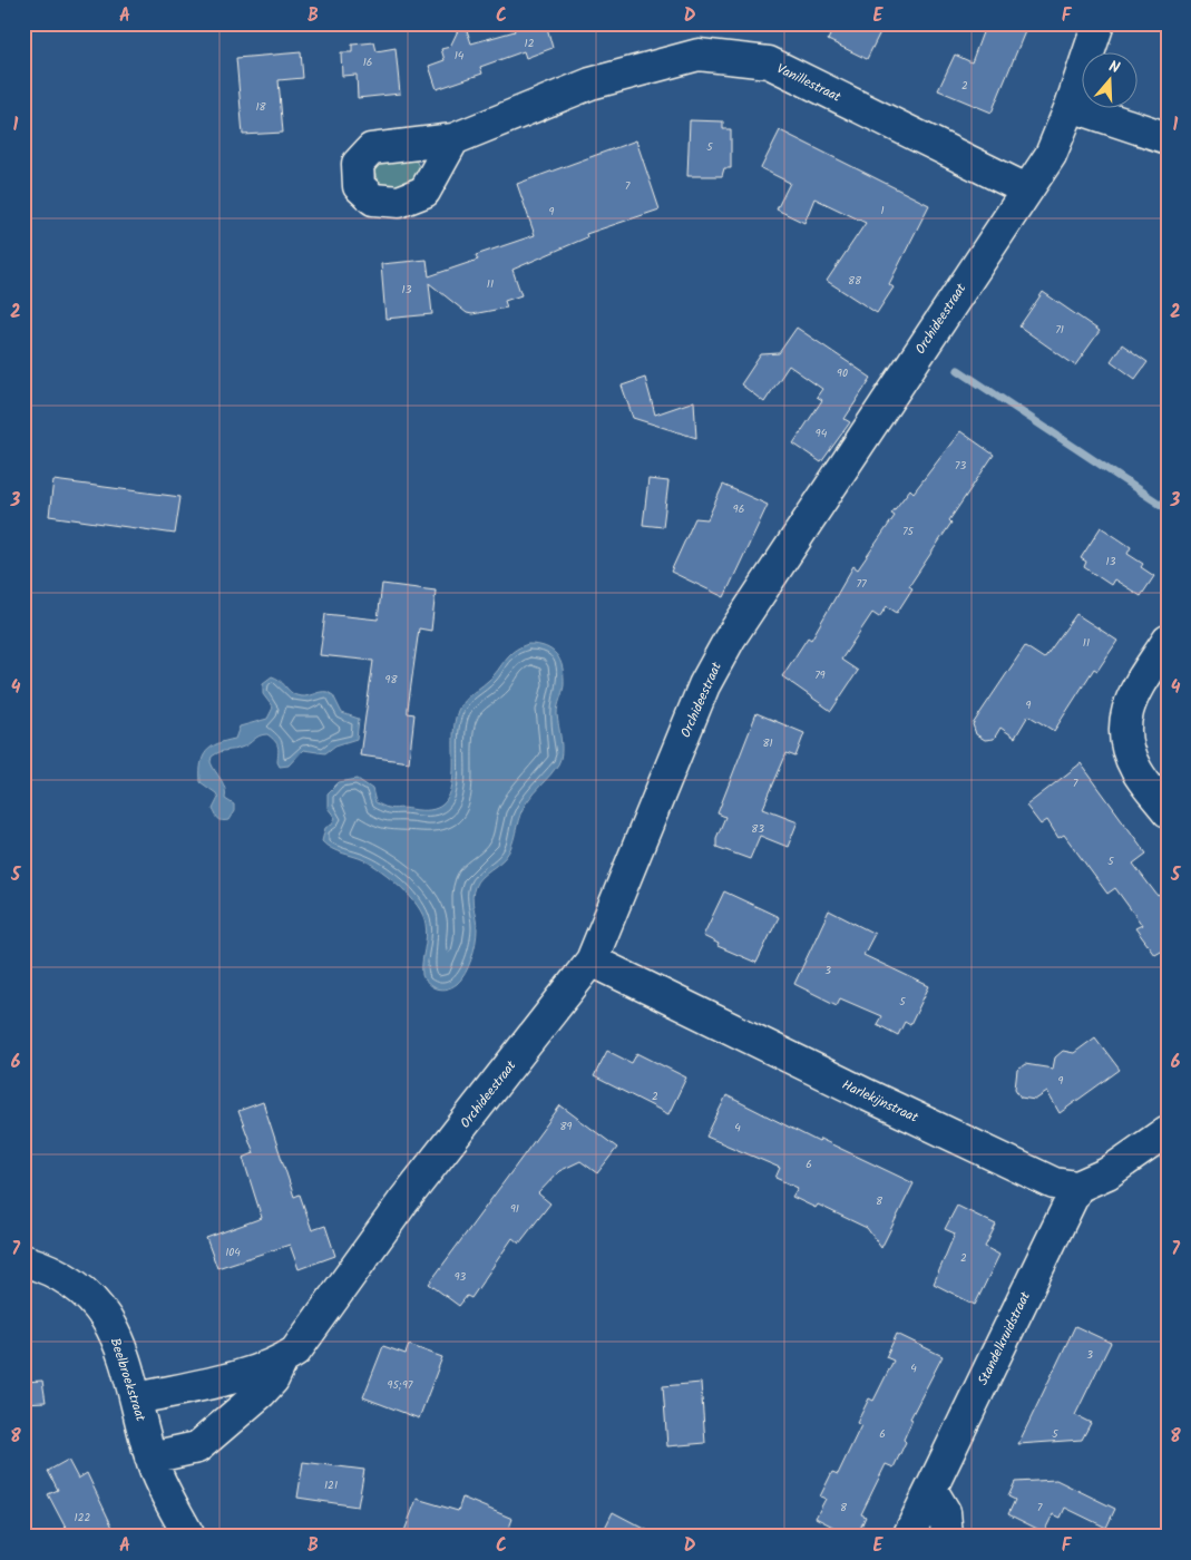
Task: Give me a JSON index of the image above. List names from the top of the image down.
{
  "streets": {
    "street": [
      "Vanillestraat",
      "Orchideestraat",
      "Harlekijnstraat",
      "Standelkruidstraat",
      "Beelbroekstraat"
    ]
  },
  "crossings": [
    ["Vanillestraat", "Orchideestraat"],
    ["Orchideestraat", "Harlekijnstraat"],
    ["Orchideestraat", "Beelbroekstraat"],
    ["Harlekijnstraat", "Standelkruidstraat"]
  ],
  "house_numbers": [
    "12",
    "14",
    "16",
    "2",
    "18",
    "5",
    "7",
    "1",
    "9",
    "88",
    "11",
    "13",
    "71",
    "90",
    "94",
    "73",
    "96",
    "75",
    "13",
    "77",
    "11",
    "79",
    "98",
    "9",
    "81",
    "7",
    "83",
    "5",
    "3",
    "5",
    "9",
    "2",
    "89",
    "4",
    "6",
    "8",
    "91",
    "104",
    "2",
    "93",
    "3",
    "4",
    "95;97",
    "6",
    "5",
    "121",
    "8",
    "7",
    "122"
  ],
  "north": "top",
  "grid": {
    "columns": [
      "A",
      "B",
      "C",
      "D",
      "E",
      "F"
    ],
    "rows": [
      "1",
      "2",
      "3",
      "4",
      "5",
      "6",
      "7",
      "8"
    ]
  }
}
